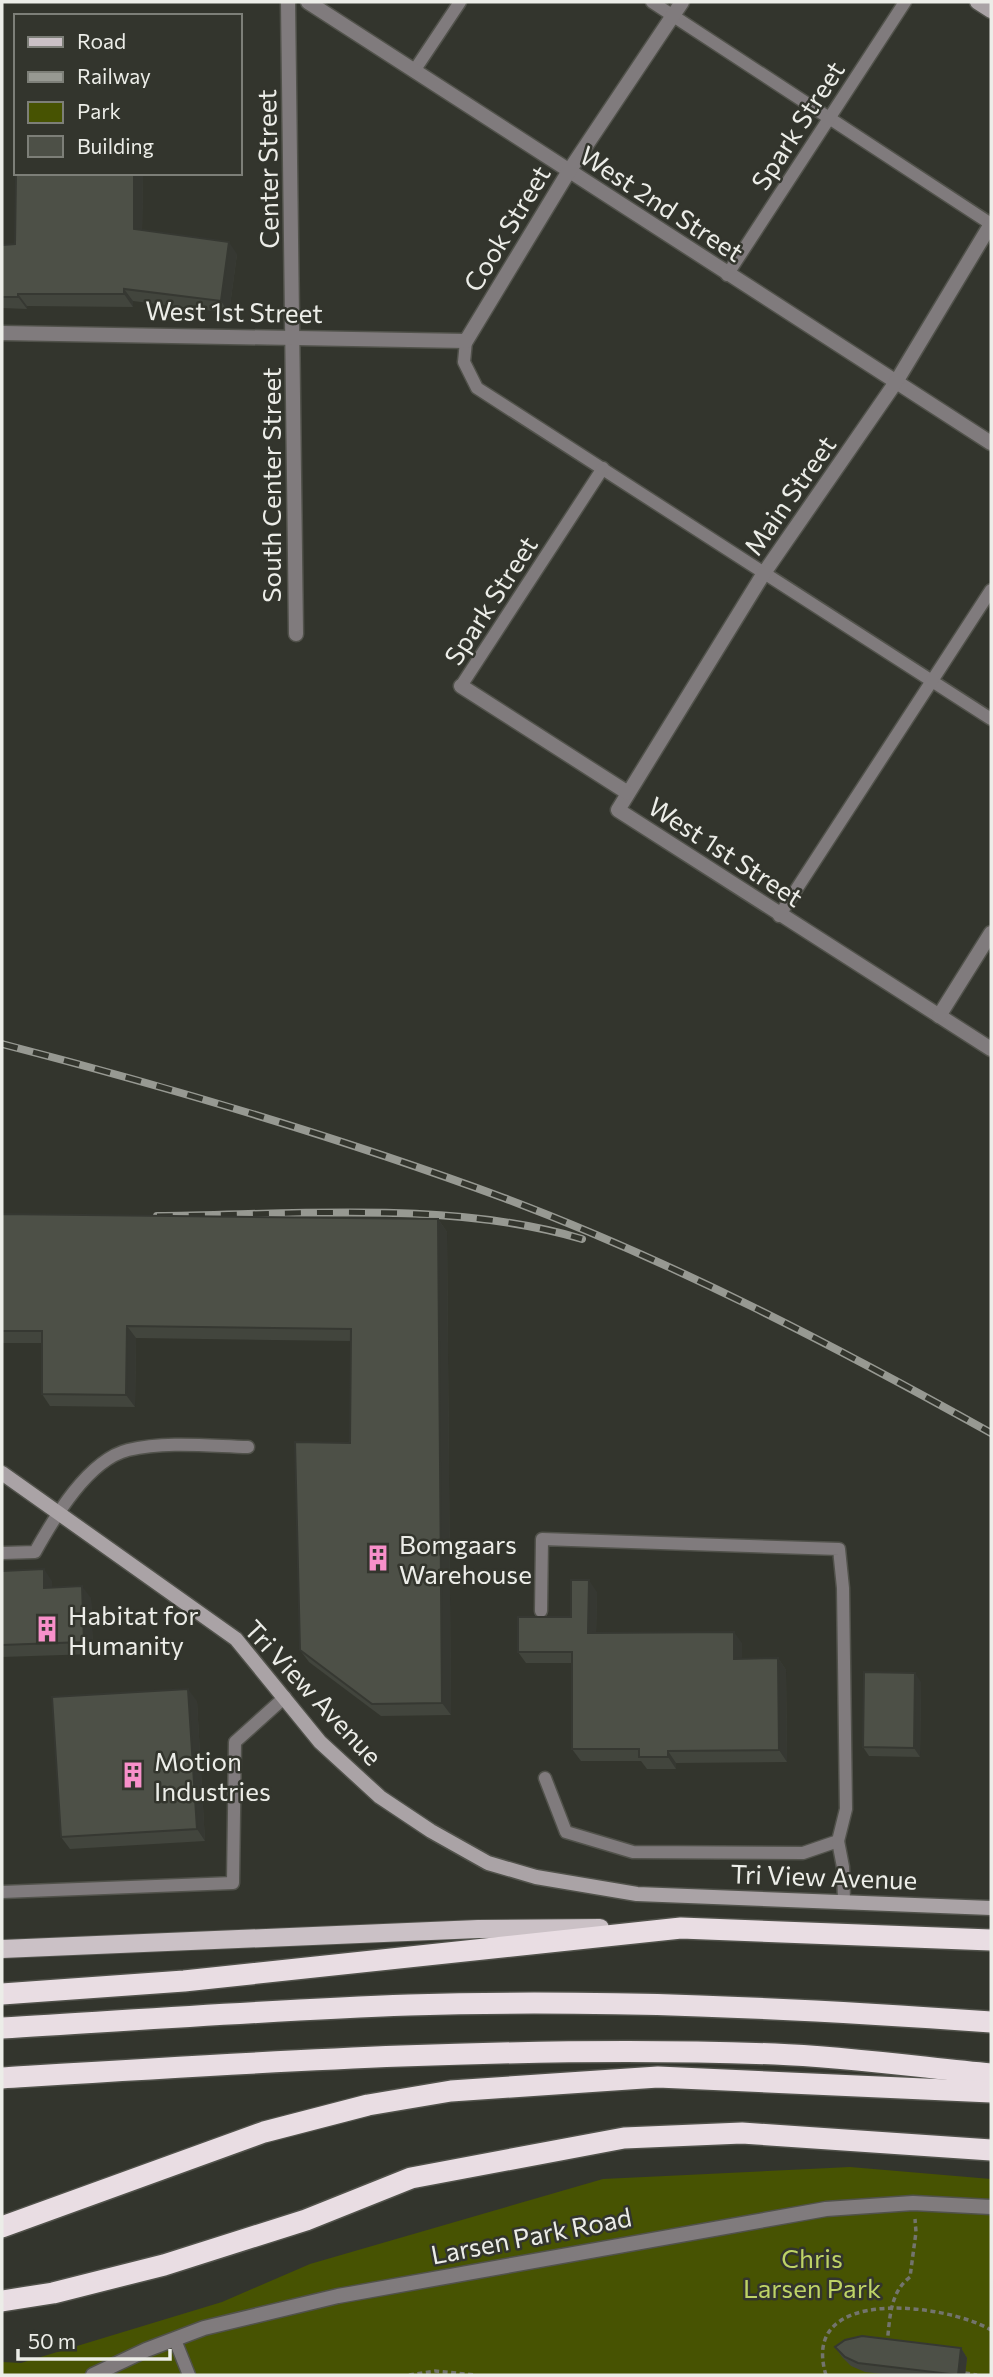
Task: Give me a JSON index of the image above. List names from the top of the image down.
{
  "streets": {
    "street": [
      "Center Street",
      "West 2nd Street",
      "Cook Street",
      "West 1st Street",
      "South Center Street",
      "Main Street",
      "Tri View Avenue",
      "Larsen Park Road"
    ],
    "lane": ["Spark Street"]
  },
  "crossings": [
    ["Spark Street", "West 2nd Street"],
    ["Spark Street", "West 1st Street"],
    ["Center Street", "West 1st Street"],
    ["Center Street", "South Center Street"],
    ["West 2nd Street", "Cook Street"],
    ["West 2nd Street", "Main Street"],
    ["Cook Street", "West 1st Street"],
    ["West 1st Street", "South Center Street"],
    ["West 1st Street", "Main Street"]
  ],
  "parks": ["Chris Larsen Park"],
  "places": {
    "building": ["Bomgaars Warehouse", "Habitat for Humanity", "Motion Industries"]
  },
  "legend": [
    "Road",
    "Railway",
    "Park",
    "Building"
  ],
  "scale_bar": "50 m"
}
